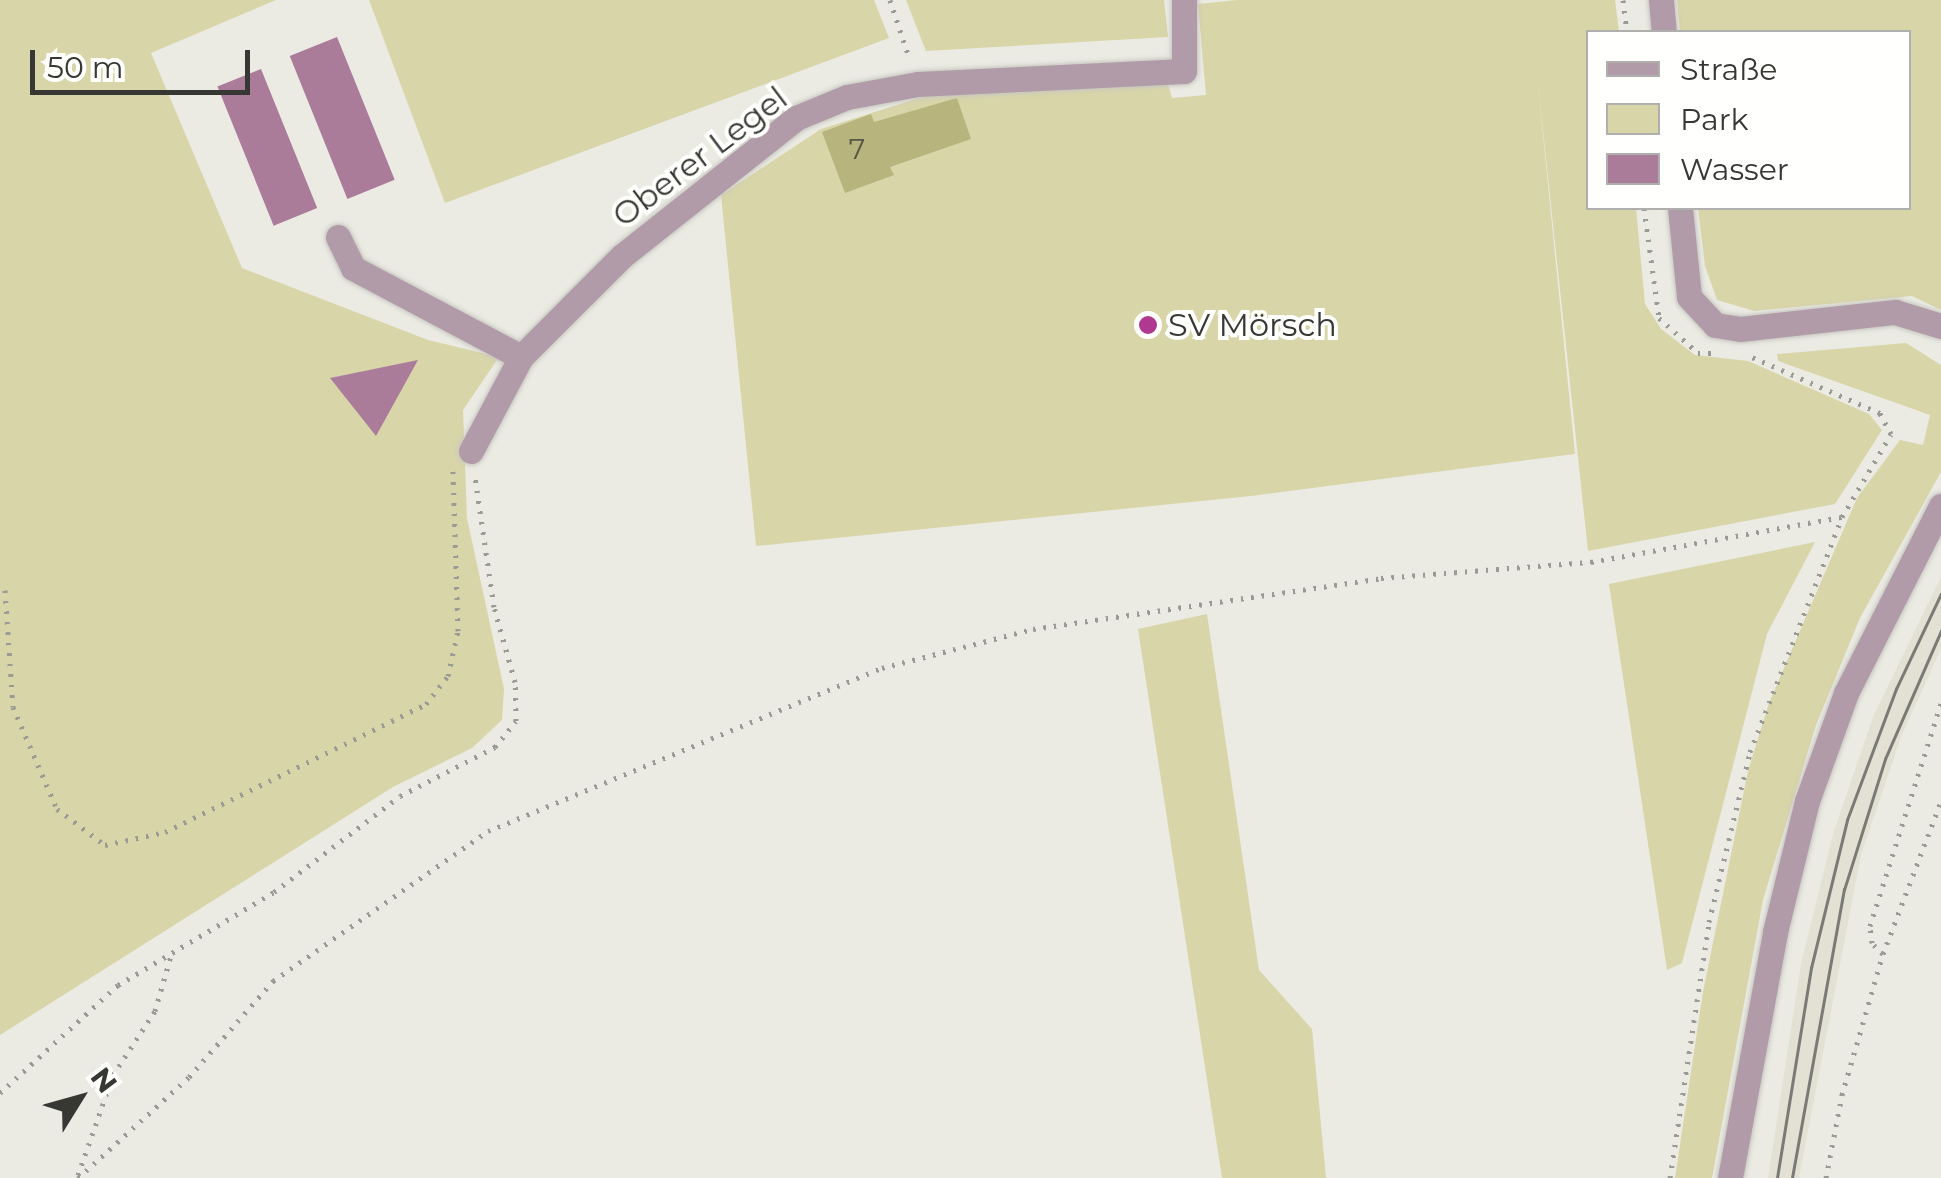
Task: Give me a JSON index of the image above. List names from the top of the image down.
{
  "streets": {
    "street": ["Oberer Legel"]
  },
  "places": ["SV Mörsch"],
  "house_numbers": ["7"],
  "legend": ["Straße", "Park", "Wasser"],
  "scale_bar": "50 m",
  "north": "top right"
}
